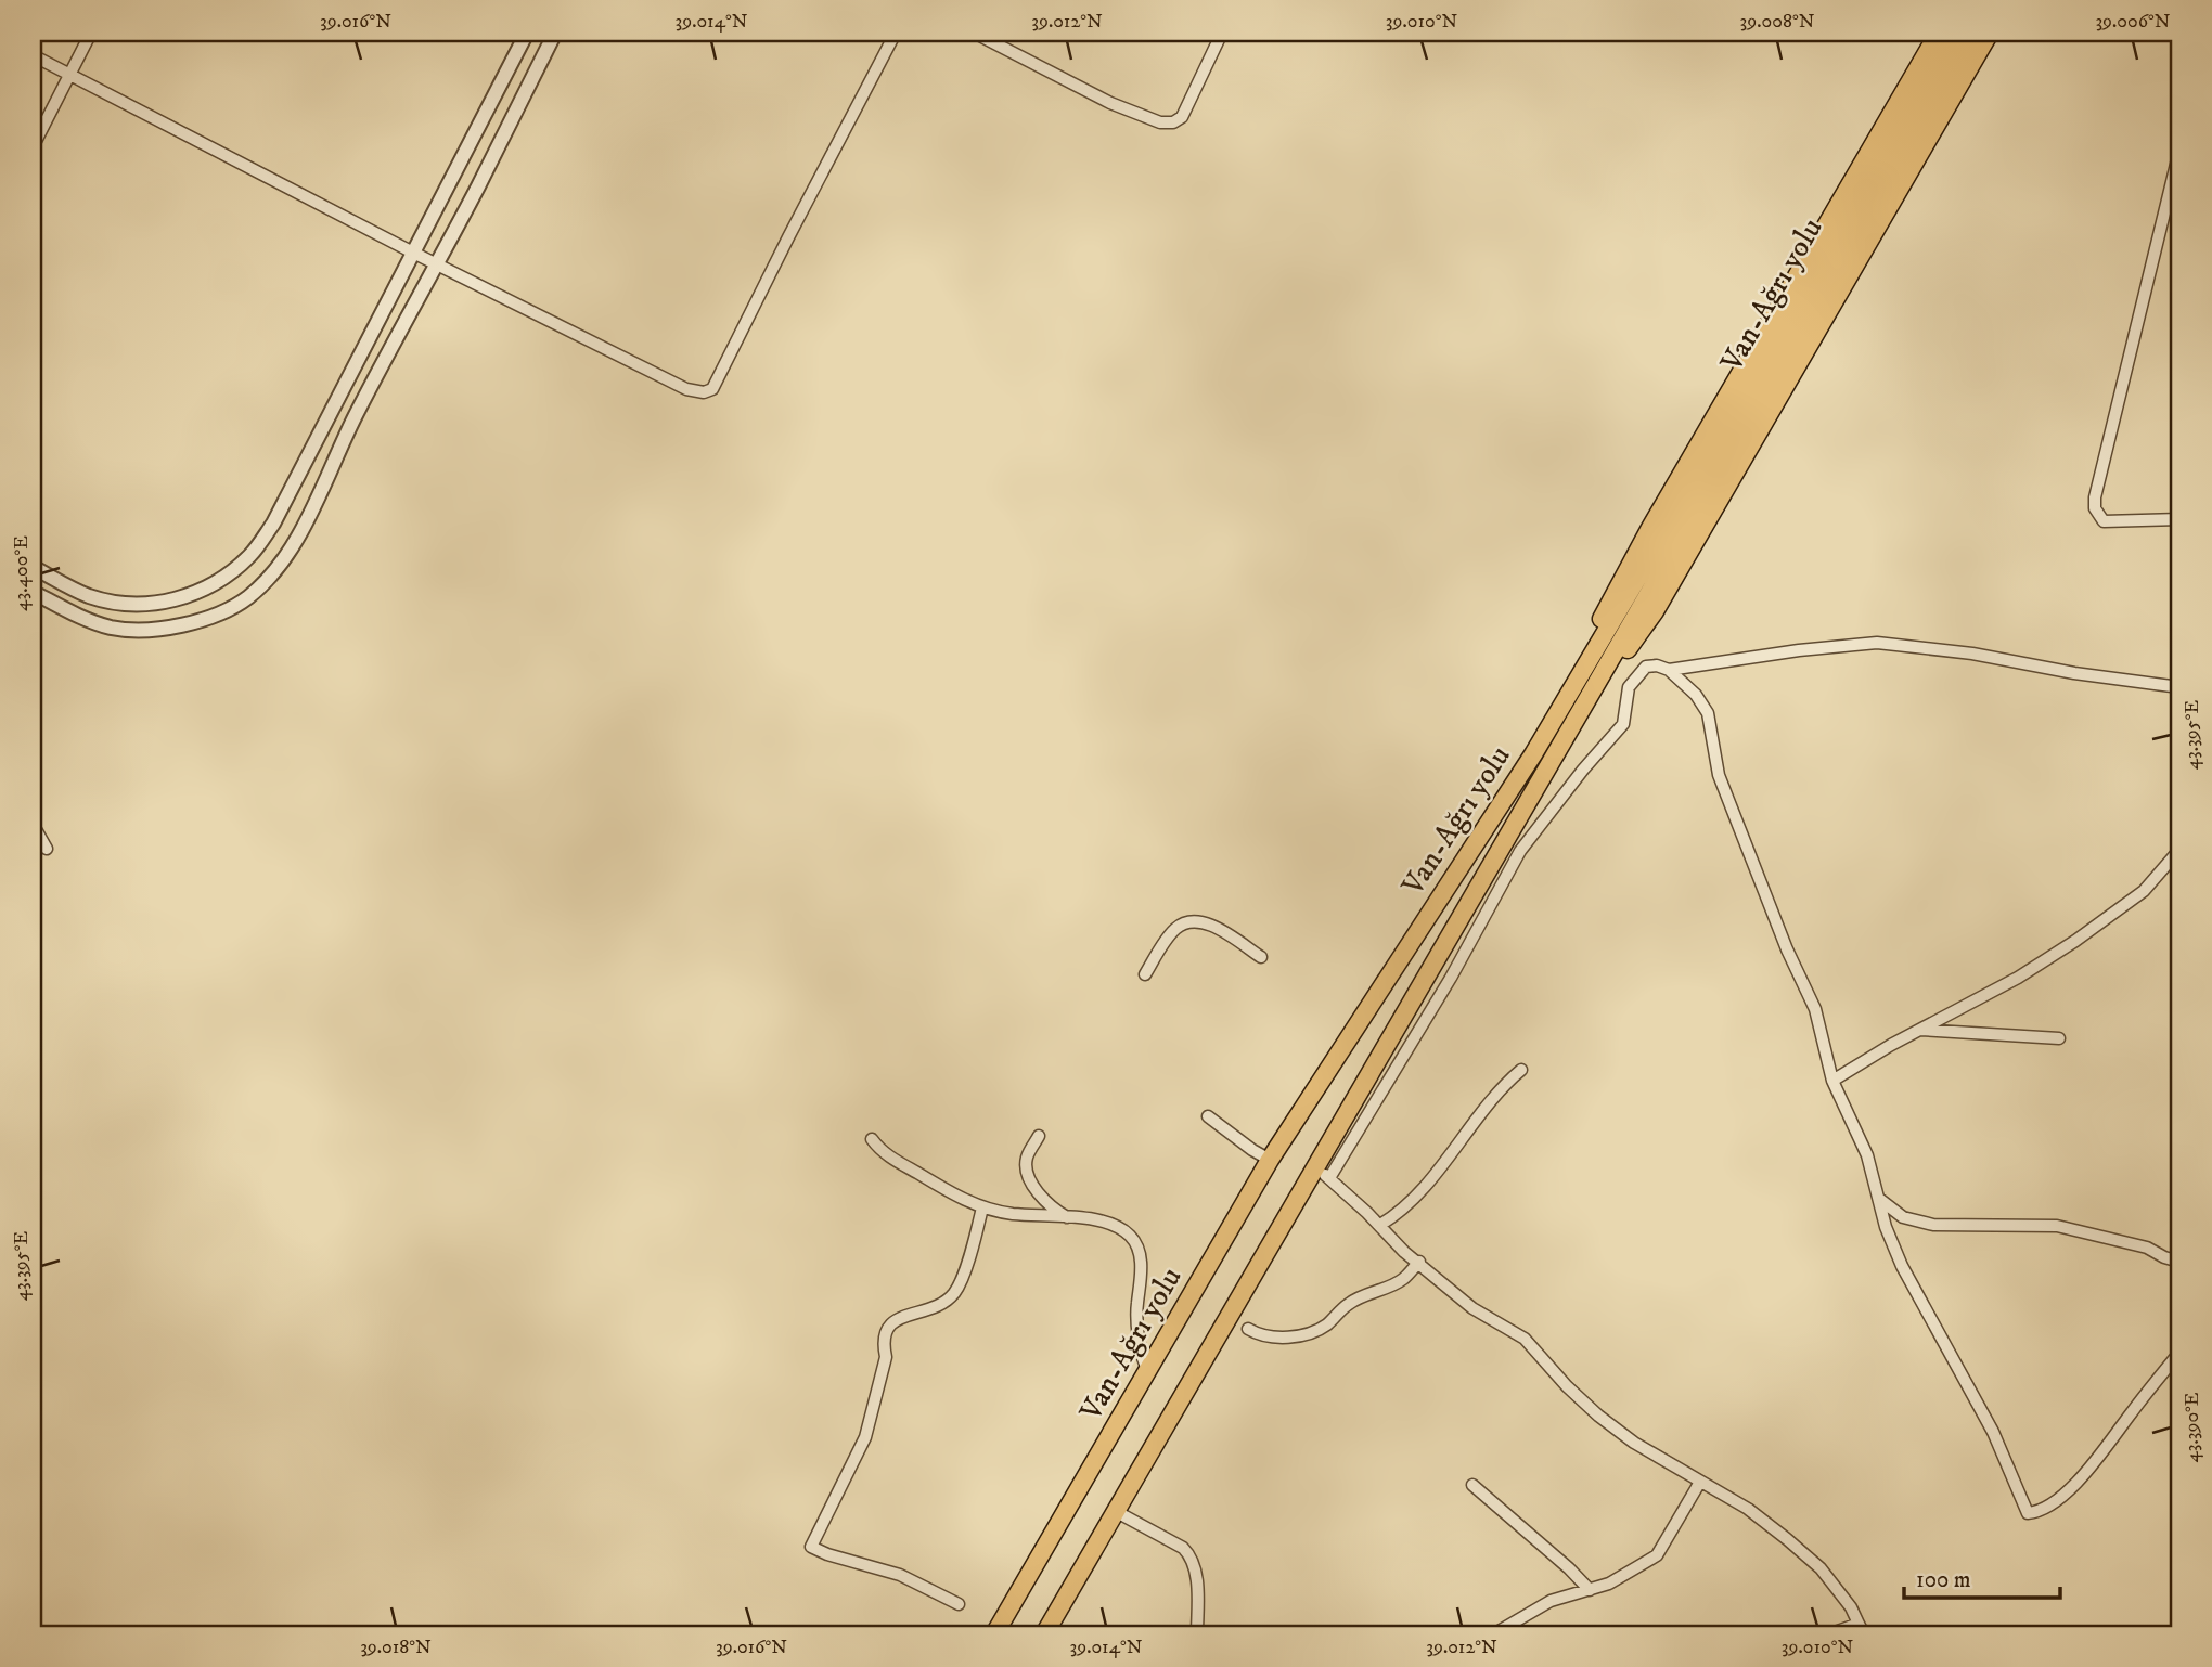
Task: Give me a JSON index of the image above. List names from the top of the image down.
{
  "streets": {
    "highway": ["Van-Ağrı yolu"]
  },
  "scale_bar": "100 m",
  "coordinates": [
    "39.016°N",
    "39.014°N",
    "39.012°N",
    "39.010°N",
    "39.008°N",
    "39.006°N",
    "43.400°E",
    "43.395°E",
    "43.390°E",
    "39.018°N"
  ]
}
